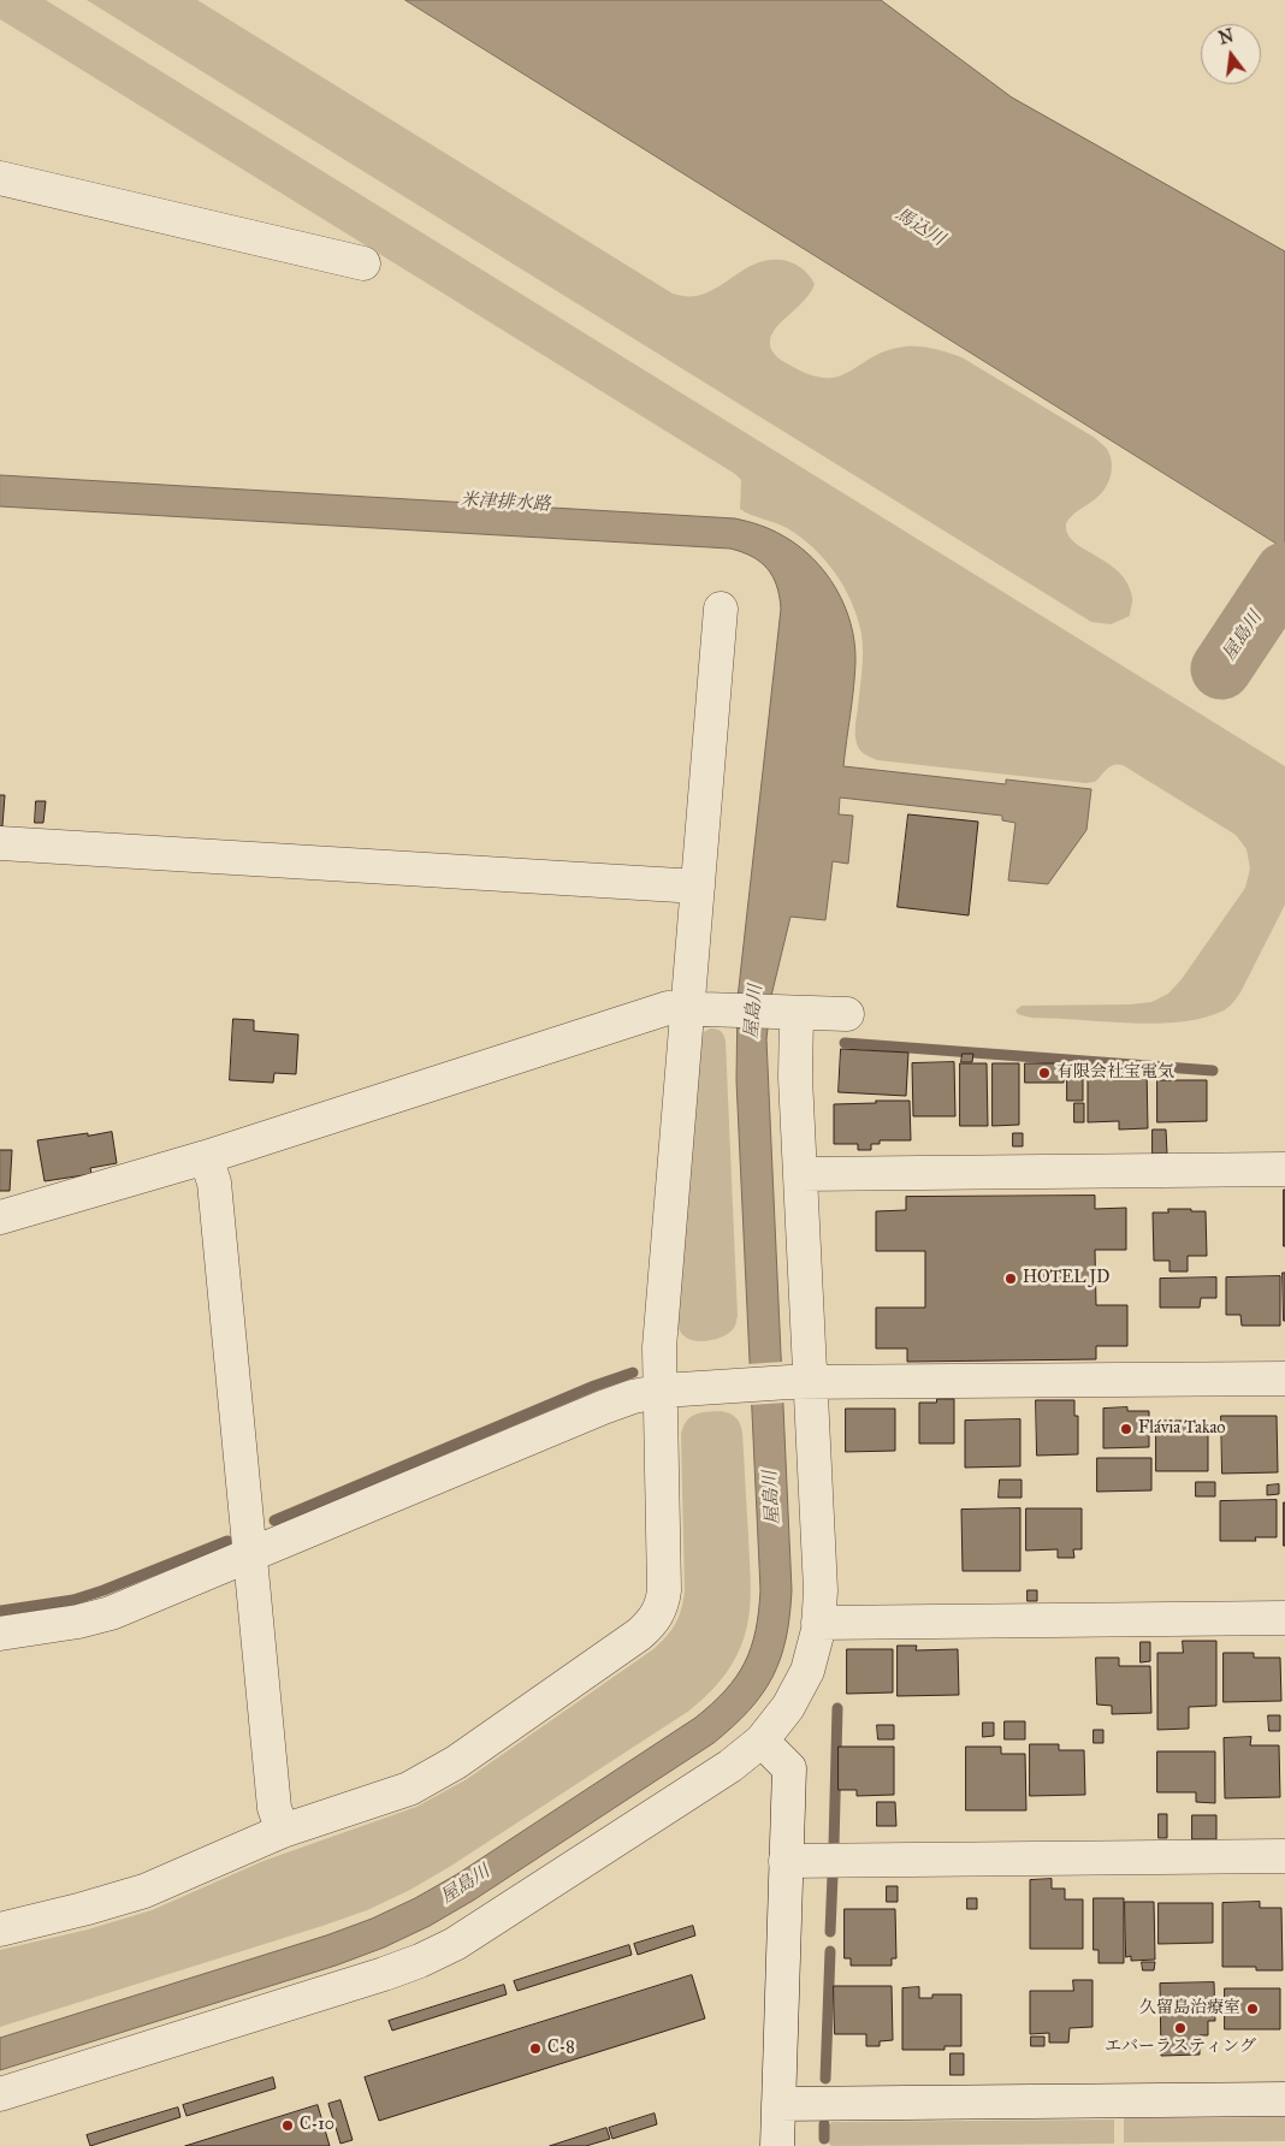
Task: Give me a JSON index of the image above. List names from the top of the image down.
{
  "water": ["馬込川", "米津排水路", "屋島川"],
  "places": [
    "有限会社宝電気",
    "HOTEL JD",
    "Flávia Takao",
    "久留島治療室",
    "エバーラスティング",
    "C-8",
    "C-10"
  ],
  "north": "top"
}
